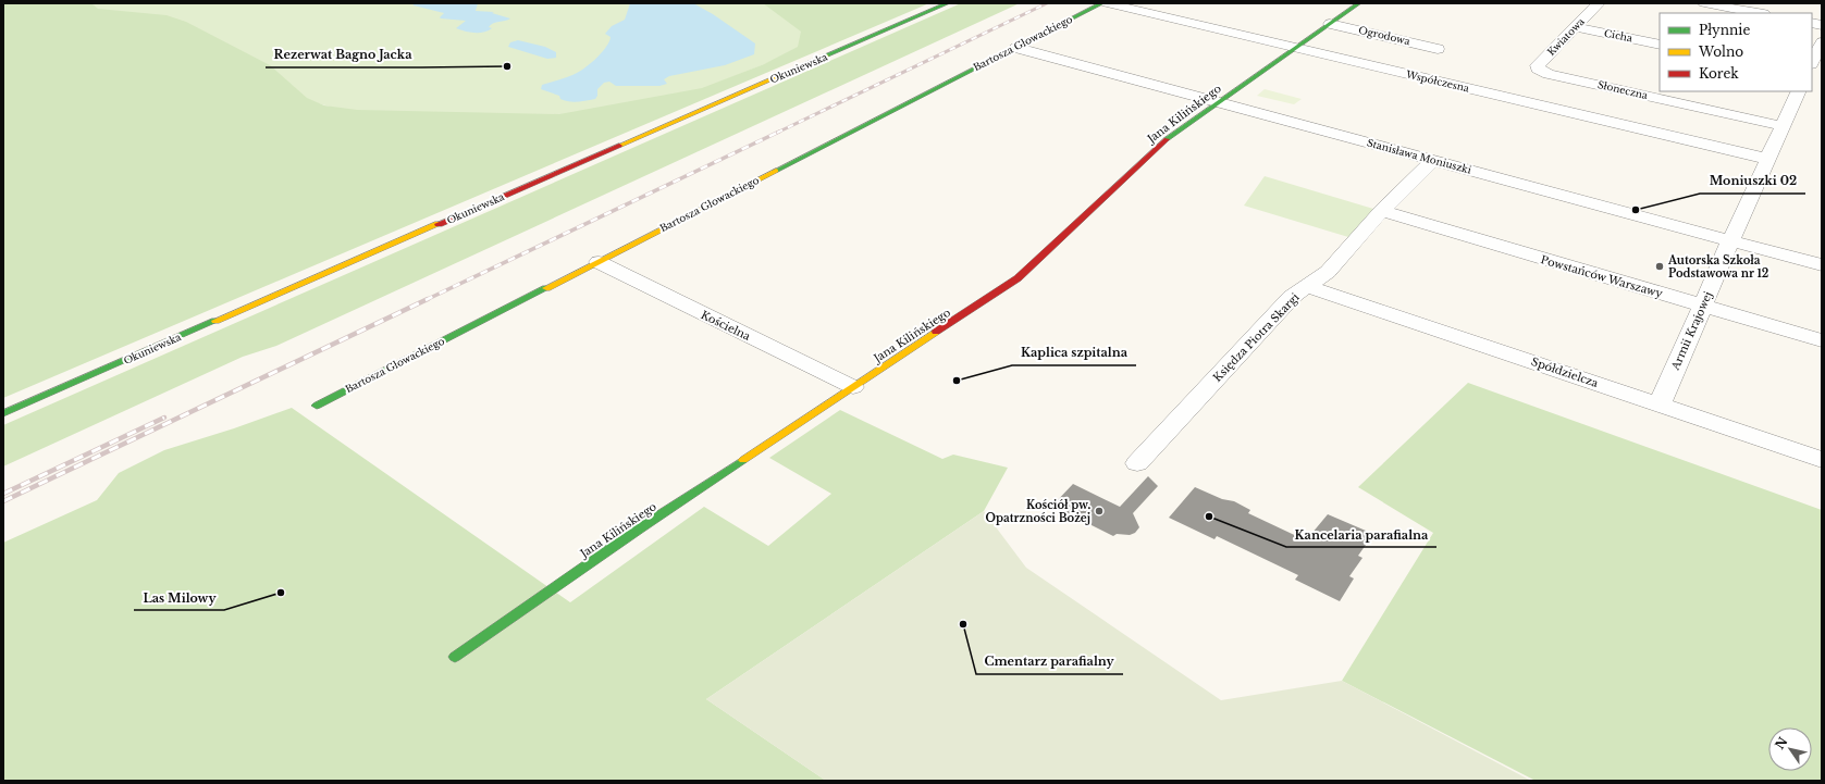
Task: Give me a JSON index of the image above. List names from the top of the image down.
{
  "streets": {
    "street": [
      "Ogrodowa",
      "Cicha",
      "Kwiatowa",
      "Bartosza Głowackiego",
      "Okuniewska",
      "Współczesna",
      "Słoneczna",
      "Jana Kilińskiego",
      "Stanisława Moniuszki",
      "Powstańców Warszawy",
      "Kościelna",
      "Armii Krajowej",
      "Księdza Piotra Skargi",
      "Spółdzielcza"
    ]
  },
  "crossings": [
    ["Ogrodowa", "Jana Kilińskiego"],
    ["Cicha", "Kwiatowa"],
    ["Kwiatowa", "Słoneczna"],
    ["Bartosza Głowackiego", "Stanisława Moniuszki"],
    ["Bartosza Głowackiego", "Kościelna"],
    ["Współczesna", "Jana Kilińskiego"],
    ["Współczesna", "Armii Krajowej"],
    ["Słoneczna", "Armii Krajowej"],
    ["Jana Kilińskiego", "Stanisława Moniuszki"],
    ["Jana Kilińskiego", "Kościelna"],
    ["Stanisława Moniuszki", "Armii Krajowej"],
    ["Stanisława Moniuszki", "Księdza Piotra Skargi"],
    ["Powstańców Warszawy", "Armii Krajowej"],
    ["Powstańców Warszawy", "Księdza Piotra Skargi"],
    ["Armii Krajowej", "Spółdzielcza"],
    ["Księdza Piotra Skargi", "Spółdzielcza"]
  ],
  "places": [
    "Rezerwat Bagno Jacka",
    "Moniuszki 02",
    "Autorska Szkoła Podstawowa nr 12",
    "Kaplica szpitalna",
    "Kościół pw. Opatrzności Bożej",
    "Kancelaria parafialna",
    "Las Milowy",
    "Cmentarz parafialny"
  ],
  "legend": ["Płynnie", "Wolno", "Korek"],
  "north": "top left"
}
